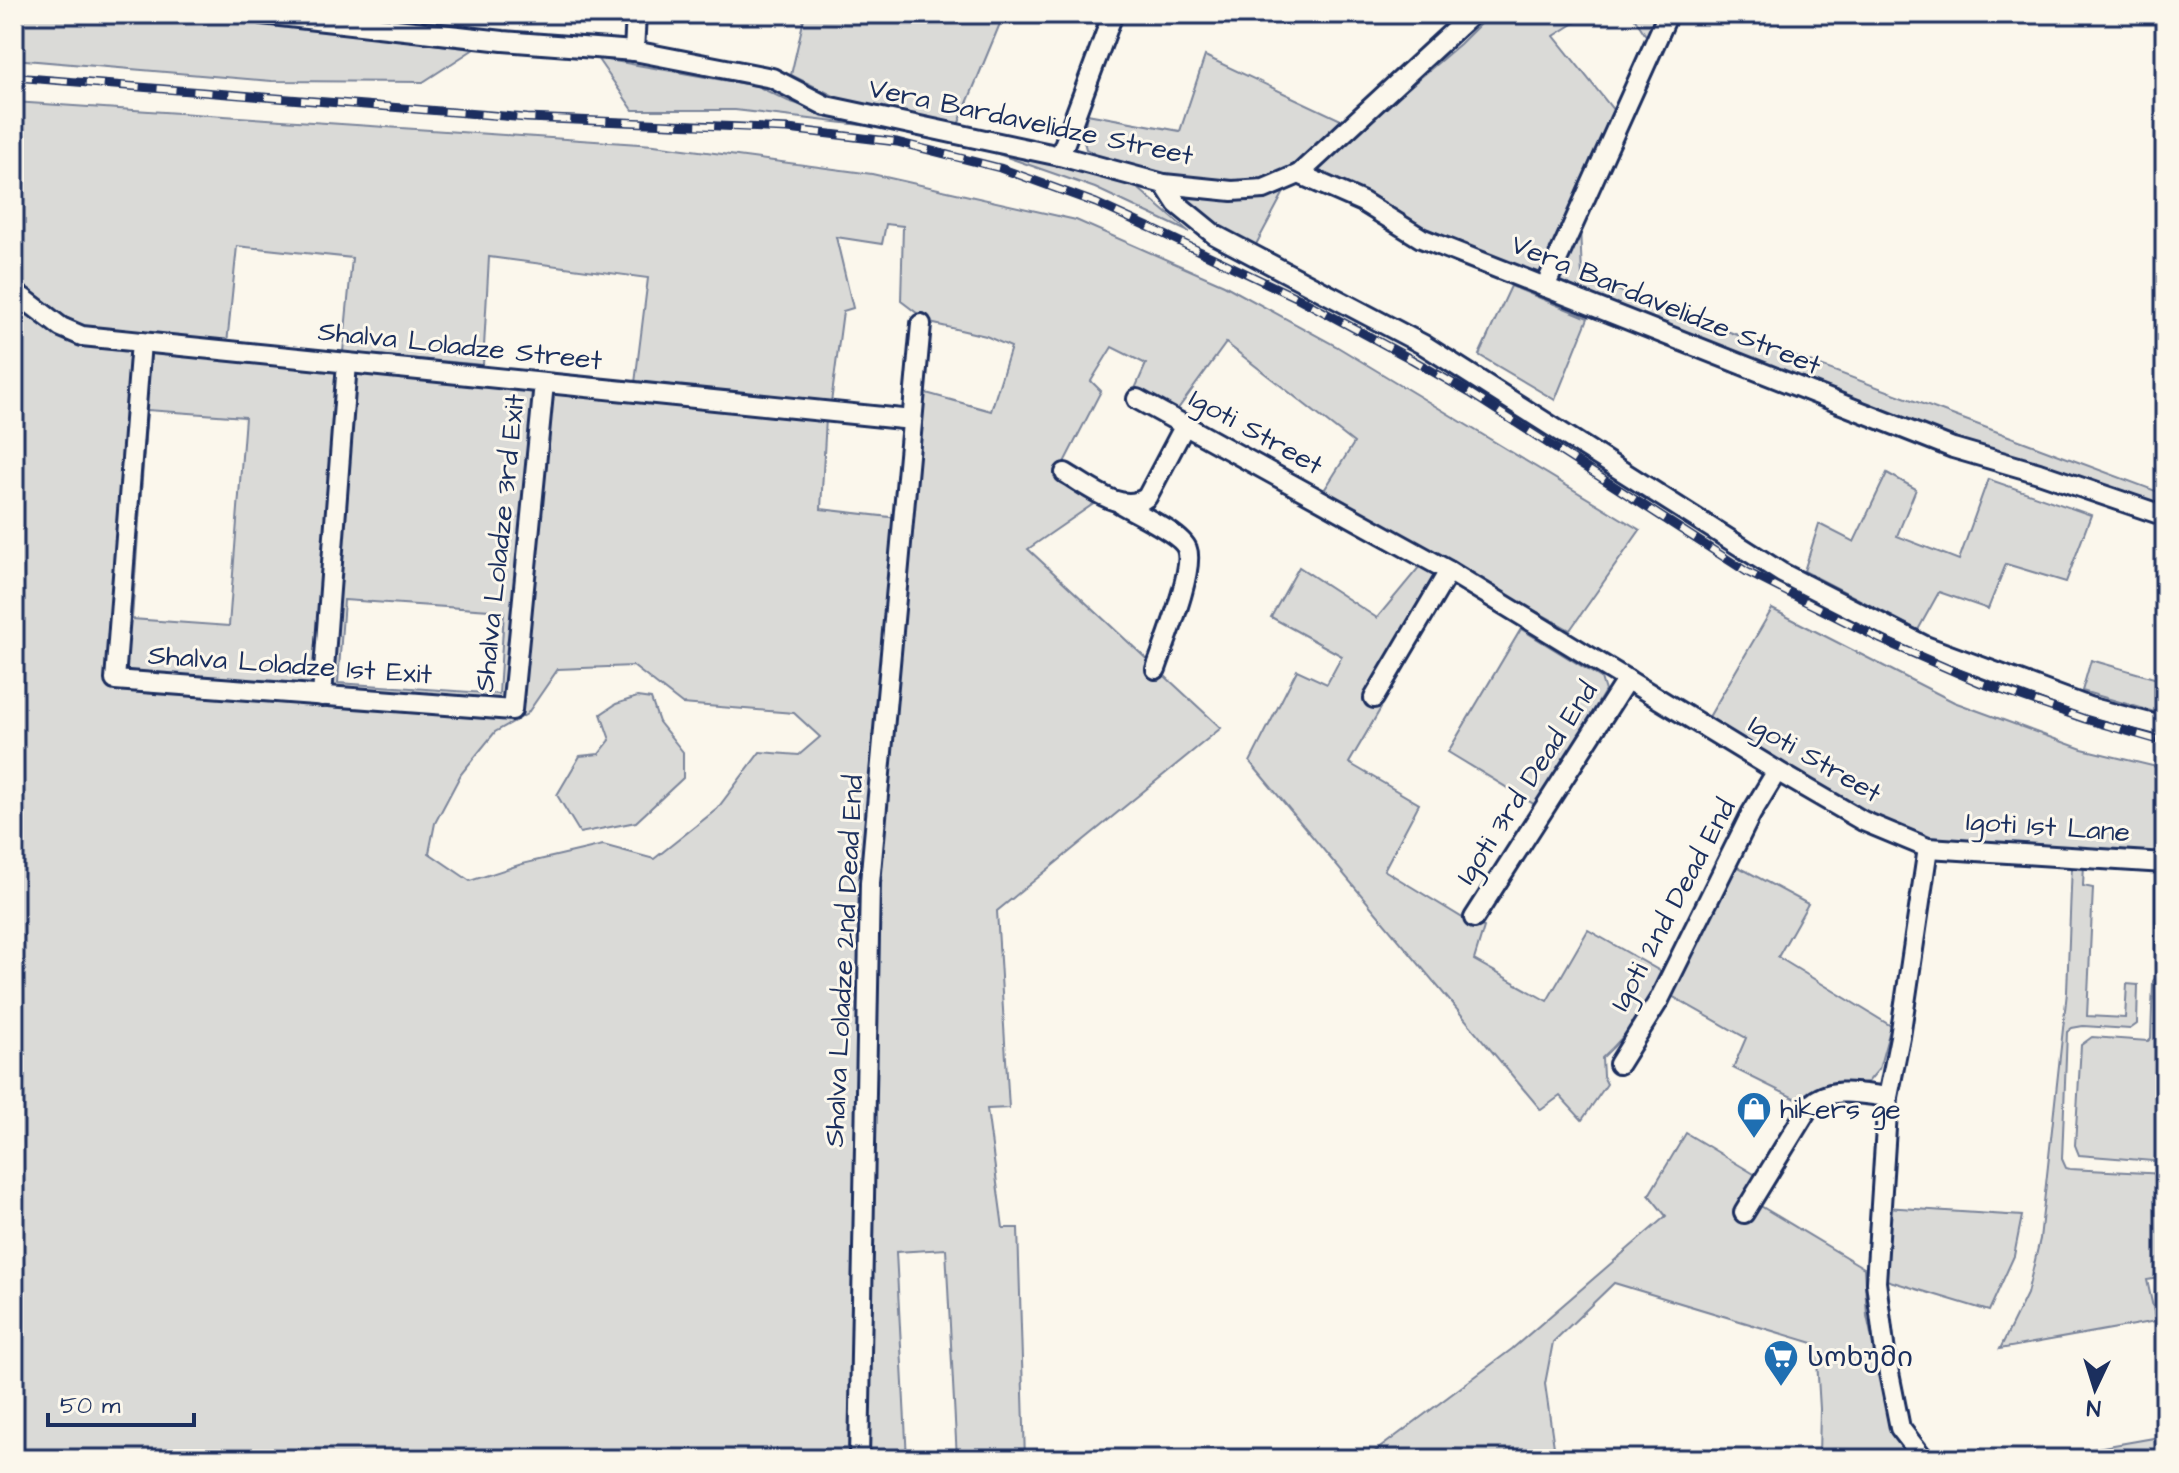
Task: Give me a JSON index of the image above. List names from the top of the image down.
{
  "streets": {
    "street": [
      "Vera Bardavelidze Street",
      "Shalva Loladze Street",
      "Igoti Street",
      "Shalva Loladze 3rd Exit",
      "Shalva Loladze 1st Exit",
      "Igoti 3rd Dead End",
      "Igoti 1st Lane",
      "Igoti 2nd Dead End",
      "Shalva Loladze 2nd Dead End"
    ]
  },
  "crossings": [
    ["Shalva Loladze Street", "Shalva Loladze 3rd Exit"],
    ["Shalva Loladze Street", "Shalva Loladze 1st Exit"],
    ["Shalva Loladze Street", "Shalva Loladze 2nd Dead End"],
    ["Igoti Street", "Igoti 3rd Dead End"],
    ["Igoti Street", "Igoti 1st Lane"],
    ["Igoti Street", "Igoti 2nd Dead End"],
    ["Shalva Loladze 3rd Exit", "Shalva Loladze 1st Exit"]
  ],
  "places": {
    "shop": ["hikers ge"],
    "supermarket": ["სოხუმი"]
  },
  "scale_bar": "50 m",
  "north": "bottom"
}
